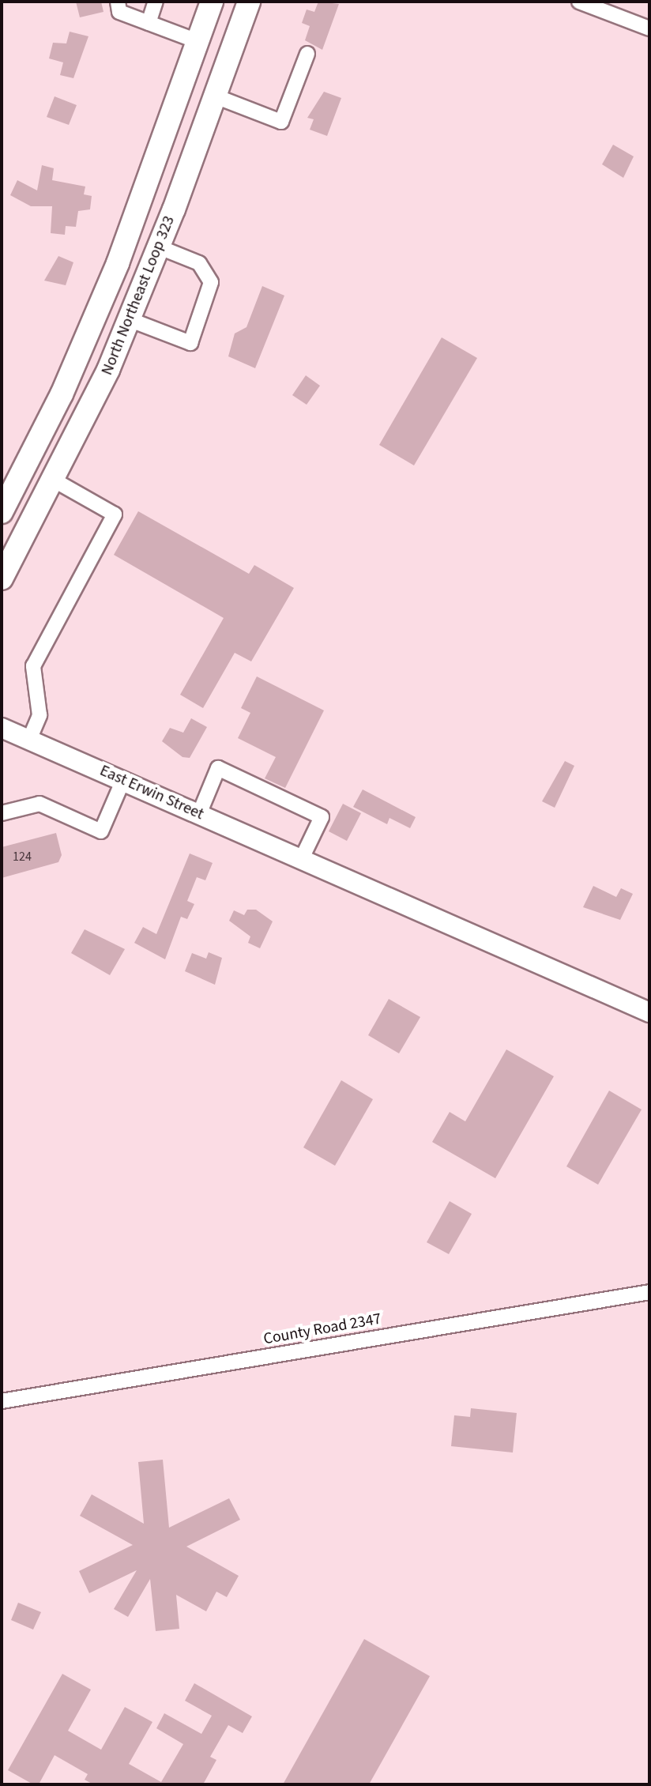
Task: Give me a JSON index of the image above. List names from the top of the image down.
{
  "streets": {
    "highway": ["North Northeast Loop 323"],
    "main road": ["East Erwin Street"],
    "street": ["County Road 2347"]
  },
  "house_numbers": ["124"]
}
